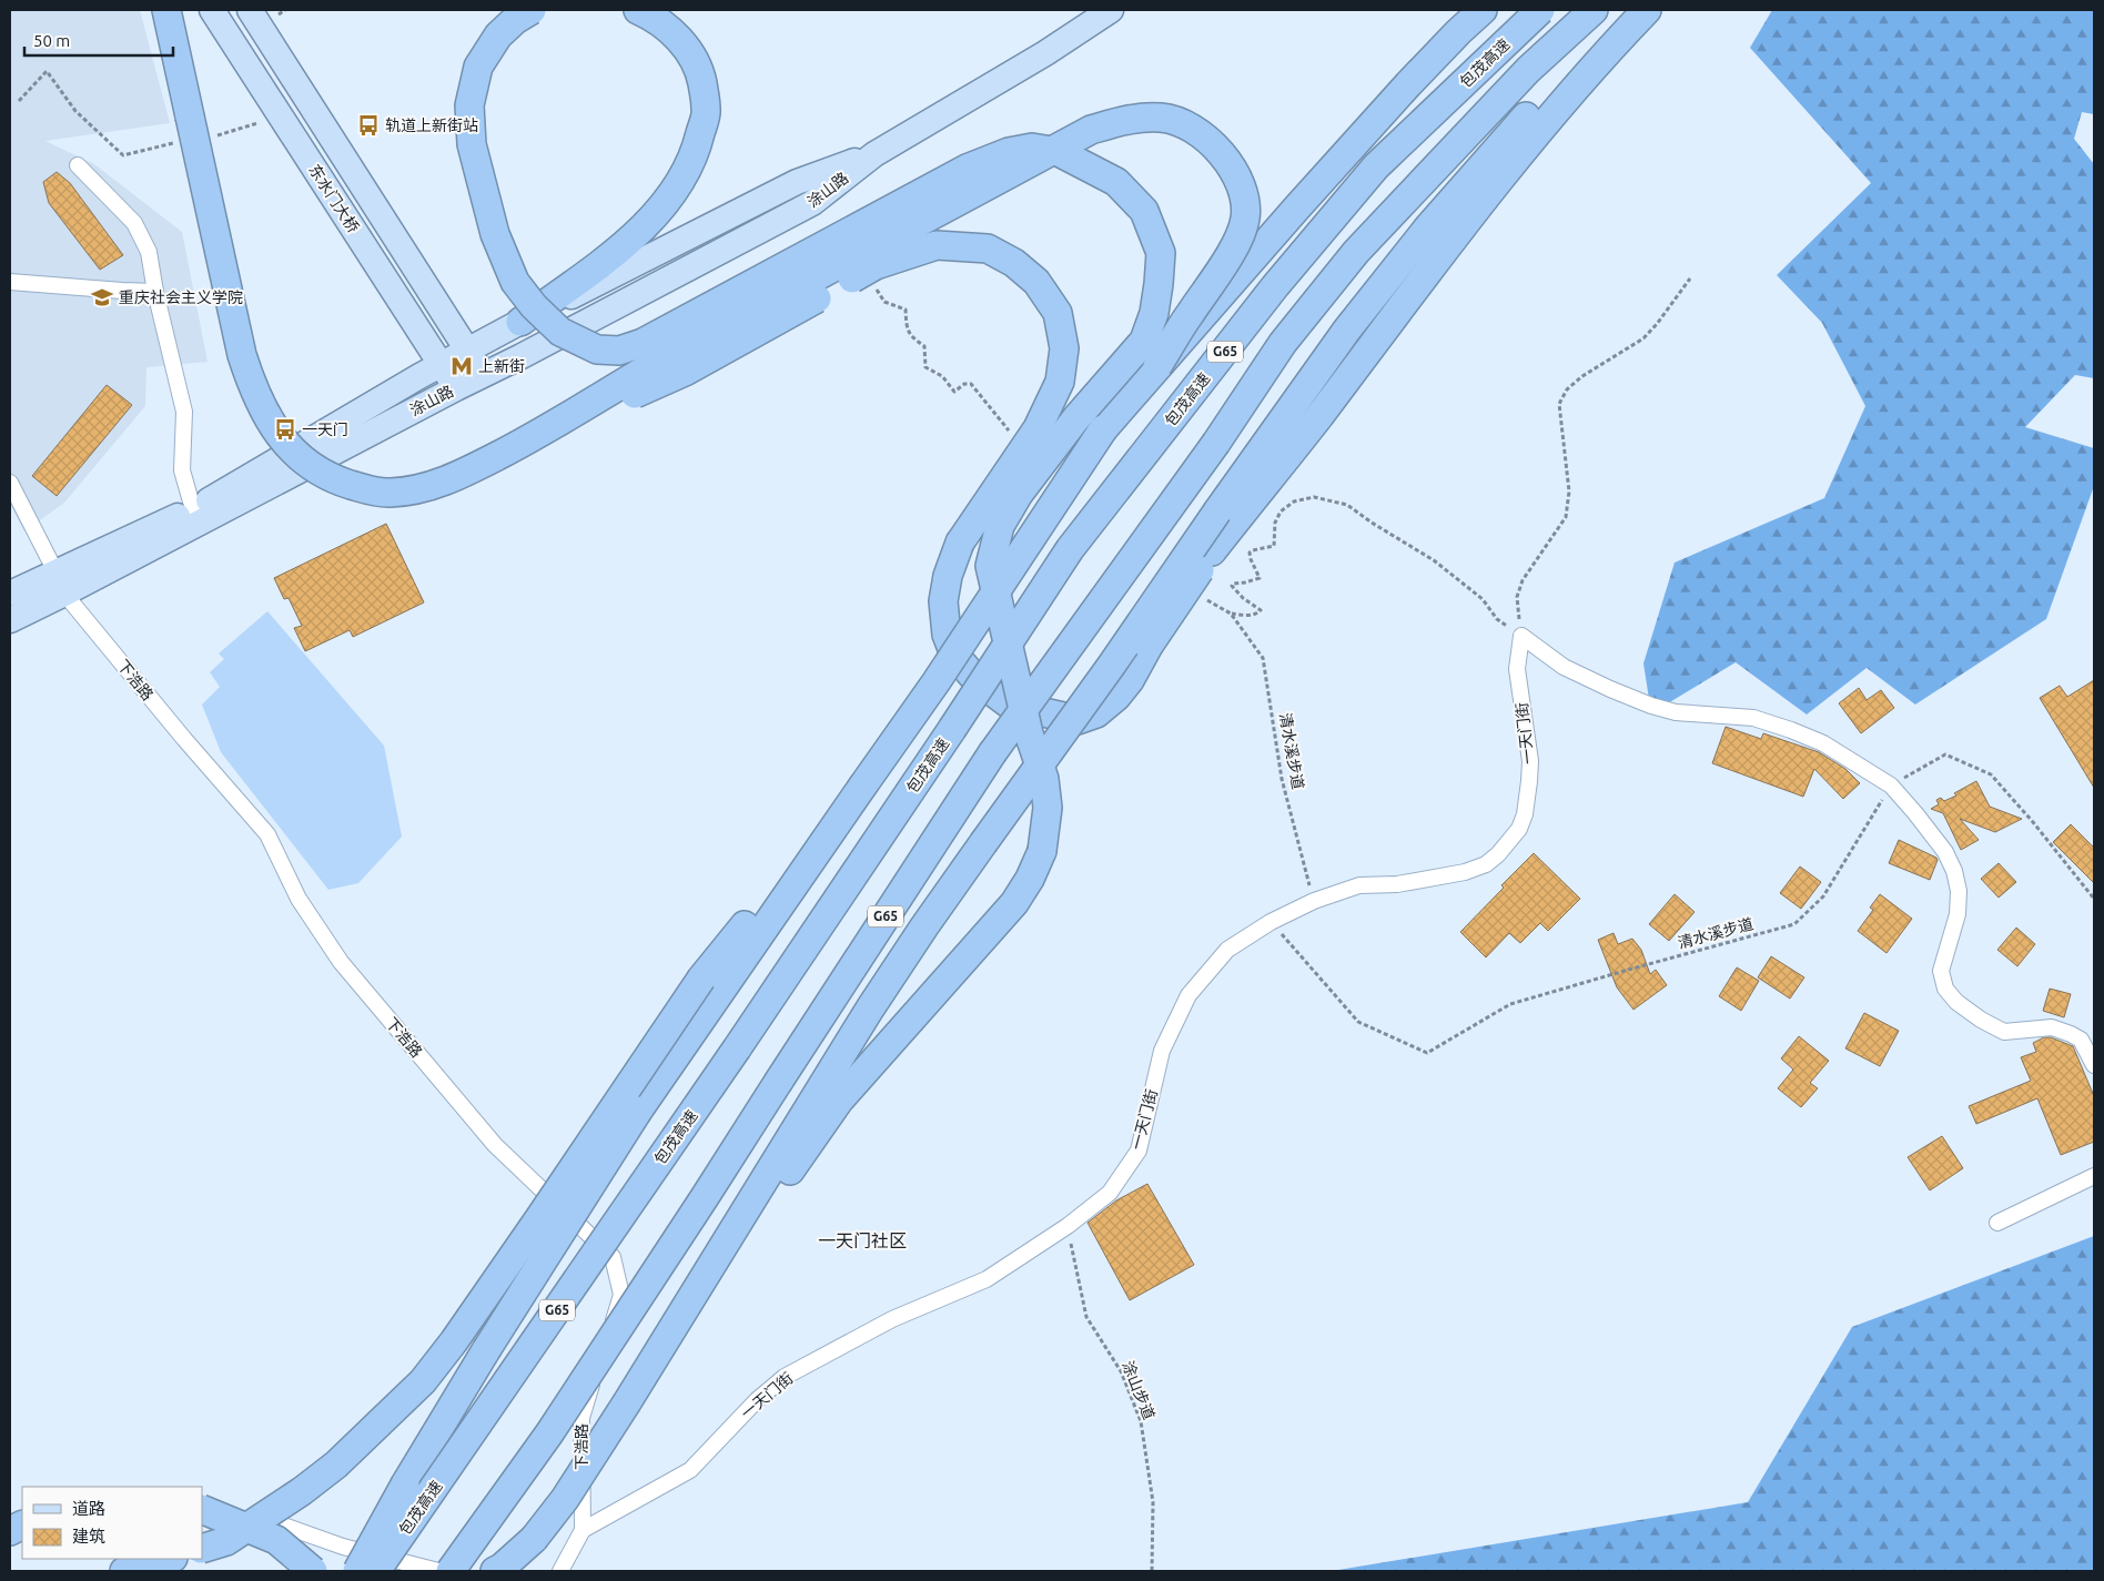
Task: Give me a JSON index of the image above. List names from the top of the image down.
{
  "streets": {
    "highway": ["包茂高速", "G65"],
    "main road": ["涂山路", "东水门大桥"],
    "street": ["下浩路", "一天门街"],
    "path": ["清水溪步道", "涂山步道"]
  },
  "crossings": [
    ["涂山路", "东水门大桥"],
    ["涂山路", "下浩路"],
    ["下浩路", "一天门街"],
    ["一天门街", "清水溪步道"],
    ["一天门街", "涂山步道"]
  ],
  "districts": ["一天门社区"],
  "places": {
    "bus stop": ["轨道上新街站", "一天门"],
    "school or university": ["重庆社会主义学院"],
    "metro station": ["上新街"]
  },
  "legend": ["道路", "建筑"],
  "scale_bar": "50 m"
}
